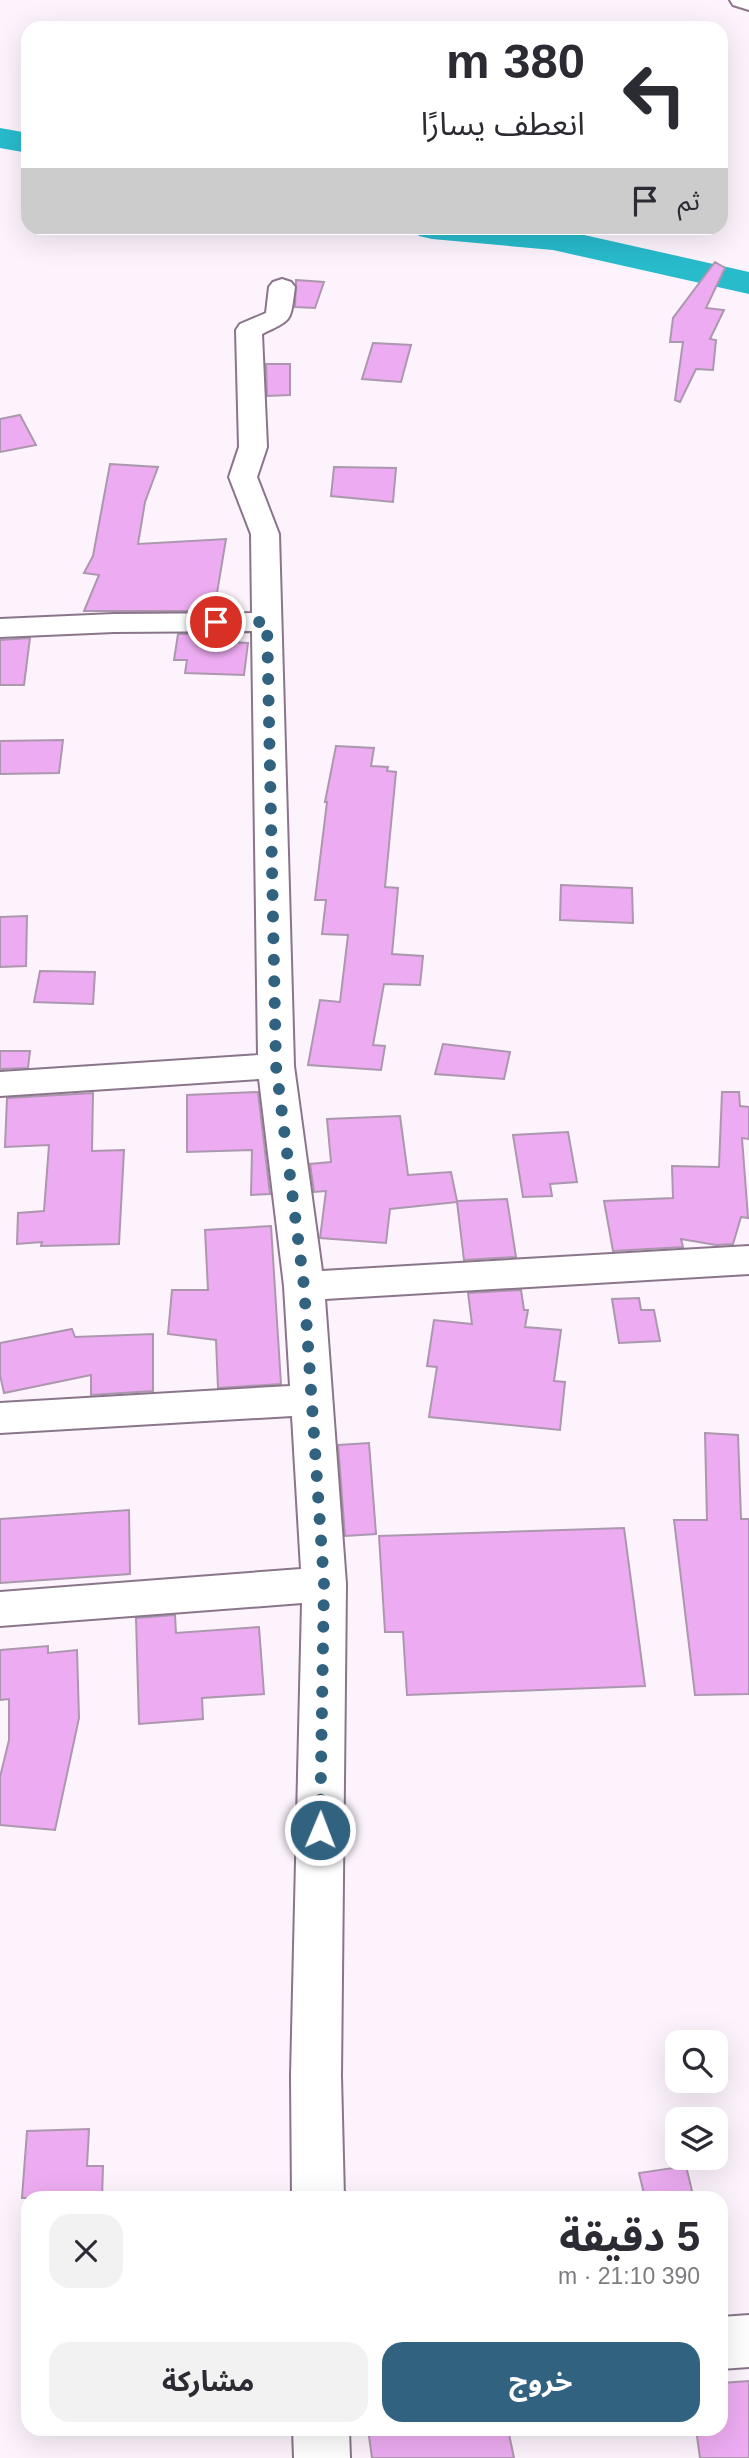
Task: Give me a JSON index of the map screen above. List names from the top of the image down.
{
  "page": {
    "turn": ["380 m", "انعطف يسارًا"],
    "then": "ثم",
    "heading": ["5 دقيقة", "390 m · 21:10"],
    "buttons": ["خروج", "مشاركة"]
  }
}
